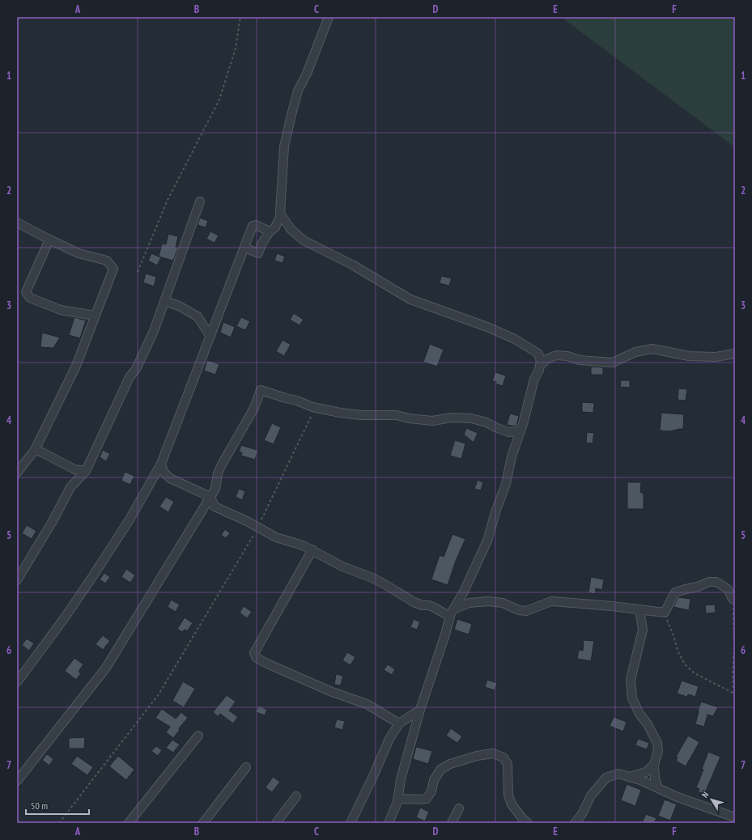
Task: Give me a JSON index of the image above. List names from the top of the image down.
{
  "scale_bar": "50 m",
  "north": "top left",
  "grid": {
    "columns": [
      "A",
      "B",
      "C",
      "D",
      "E",
      "F"
    ],
    "rows": [
      "1",
      "2",
      "3",
      "4",
      "5",
      "6",
      "7"
    ]
  }
}
